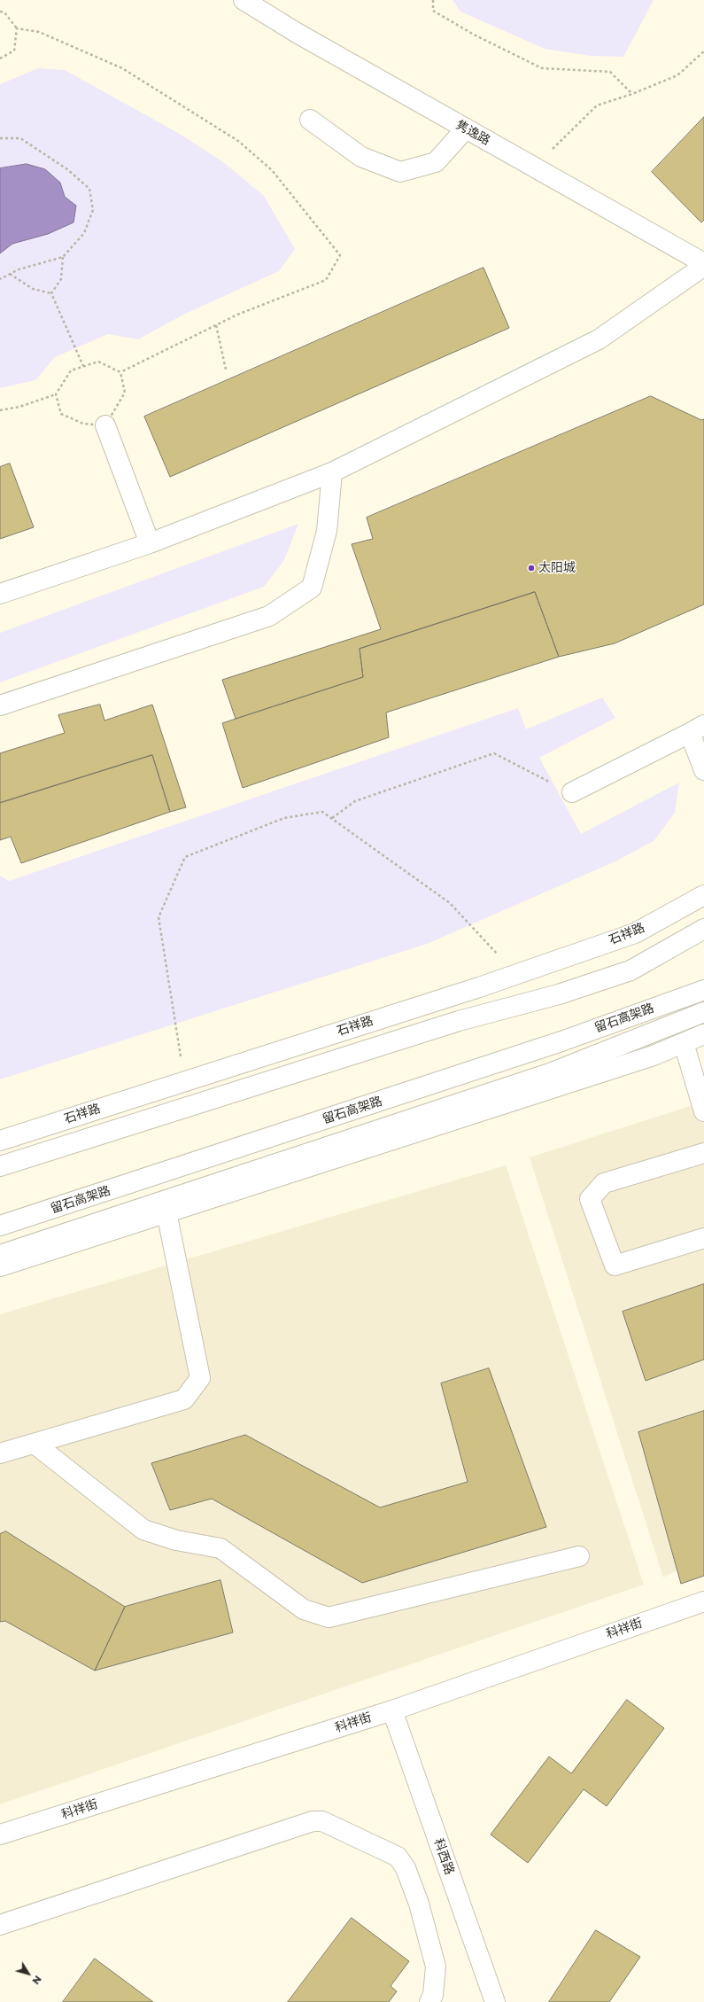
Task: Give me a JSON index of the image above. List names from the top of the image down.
{
  "streets": {
    "main road": [
      "隽逸路",
      "石祥路",
      "留石高架路",
      "科祥街",
      "科西路"
    ]
  },
  "crossings": [
    ["科祥街", "科西路"]
  ],
  "places": ["太阳城"],
  "north": "bottom right"
}
